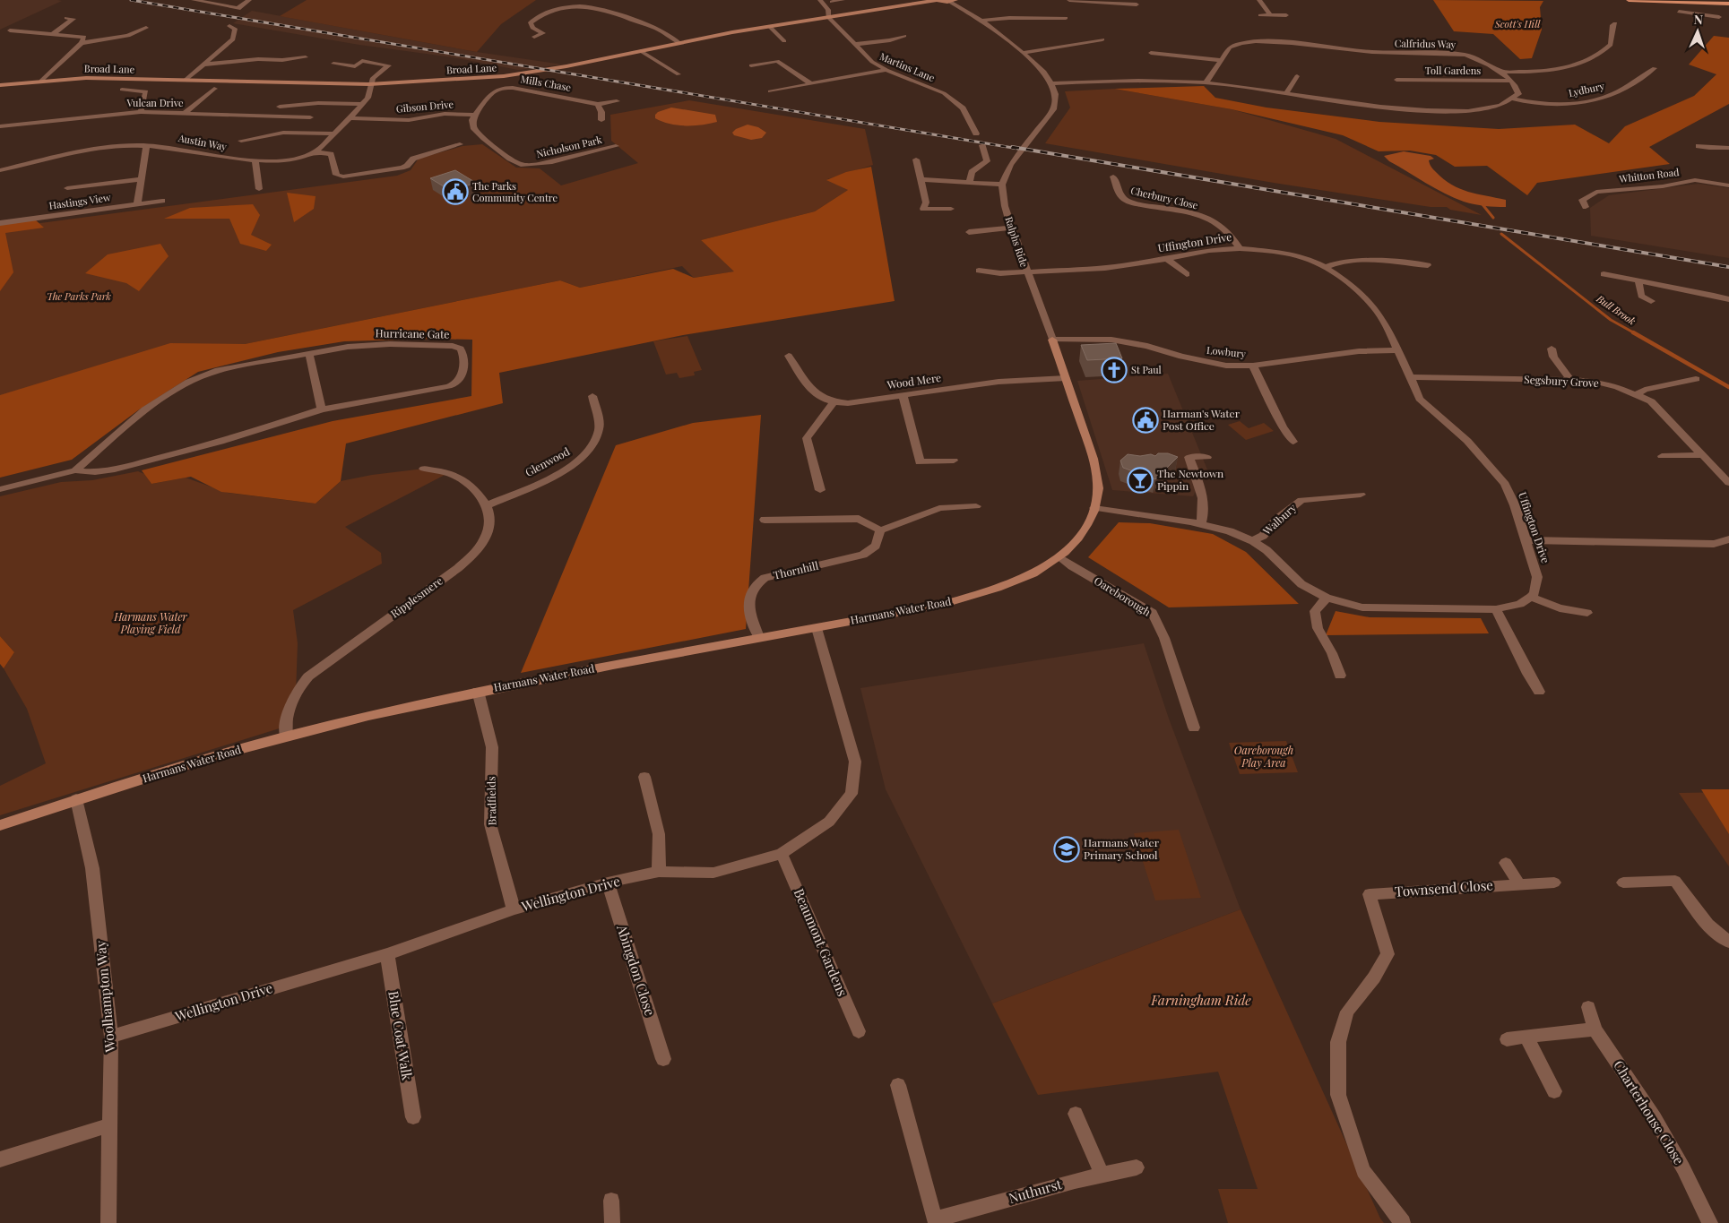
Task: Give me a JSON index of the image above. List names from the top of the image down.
{
  "streets": {
    "street": [
      "Calfridus Way",
      "Martins Lane",
      "Broad Lane",
      "Toll Gardens",
      "Mills Chase",
      "Lydbury",
      "Vulcan Drive",
      "Gibson Drive",
      "Austin Way",
      "Nicholson Park",
      "Whitton Road",
      "Cherbury Close",
      "Hastings View",
      "Ralphs Ride",
      "Uffington Drive",
      "Hurricane Gate",
      "Lowbury",
      "Wood Mere",
      "Segsbury Grove",
      "Glenwood",
      "Walbury",
      "Thornhill",
      "Oareborough",
      "Ripplesmere",
      "Harmans Water Road",
      "Bradfields",
      "Townsend Close",
      "Wellington Drive",
      "Beaumont Gardens",
      "Abingdon Close",
      "Woolhampton Way",
      "Blue Coat Walk",
      "Charterhouse Close",
      "Nuthurst"
    ]
  },
  "crossings": [
    ["Calfridus Way", "Toll Gardens"],
    ["Martins Lane", "Broad Lane"],
    ["Broad Lane", "Austin Way"],
    ["Mills Chase", "Gibson Drive"],
    ["Mills Chase", "Nicholson Park"],
    ["Gibson Drive", "Austin Way"],
    ["Gibson Drive", "Nicholson Park"],
    ["Cherbury Close", "Uffington Drive"],
    ["Ralphs Ride", "Uffington Drive"],
    ["Ralphs Ride", "Lowbury"],
    ["Ralphs Ride", "Wood Mere"],
    ["Ralphs Ride", "Harmans Water Road"],
    ["Uffington Drive", "Lowbury"],
    ["Uffington Drive", "Segsbury Grove"],
    ["Glenwood", "Ripplesmere"],
    ["Thornhill", "Harmans Water Road"],
    ["Oareborough", "Harmans Water Road"],
    ["Ripplesmere", "Harmans Water Road"],
    ["Harmans Water Road", "Bradfields"],
    ["Harmans Water Road", "Wellington Drive"],
    ["Harmans Water Road", "Woolhampton Way"],
    ["Bradfields", "Wellington Drive"],
    ["Wellington Drive", "Beaumont Gardens"],
    ["Wellington Drive", "Abingdon Close"],
    ["Wellington Drive", "Woolhampton Way"],
    ["Wellington Drive", "Blue Coat Walk"]
  ],
  "water": ["Bull Brook"],
  "parks": [
    "Scott's Hill",
    "The Parks Park",
    "Harmans Water Playing Field",
    "Oareborough Play Area",
    "Farningham Ride"
  ],
  "places": {
    "public building": ["The Parks Community Centre", "Harman's Water Post Office"],
    "church": ["St Paul"],
    "bar": ["The Newtown Pippin"],
    "school or university": ["Harmans Water Primary School"]
  },
  "north": "top"
}
